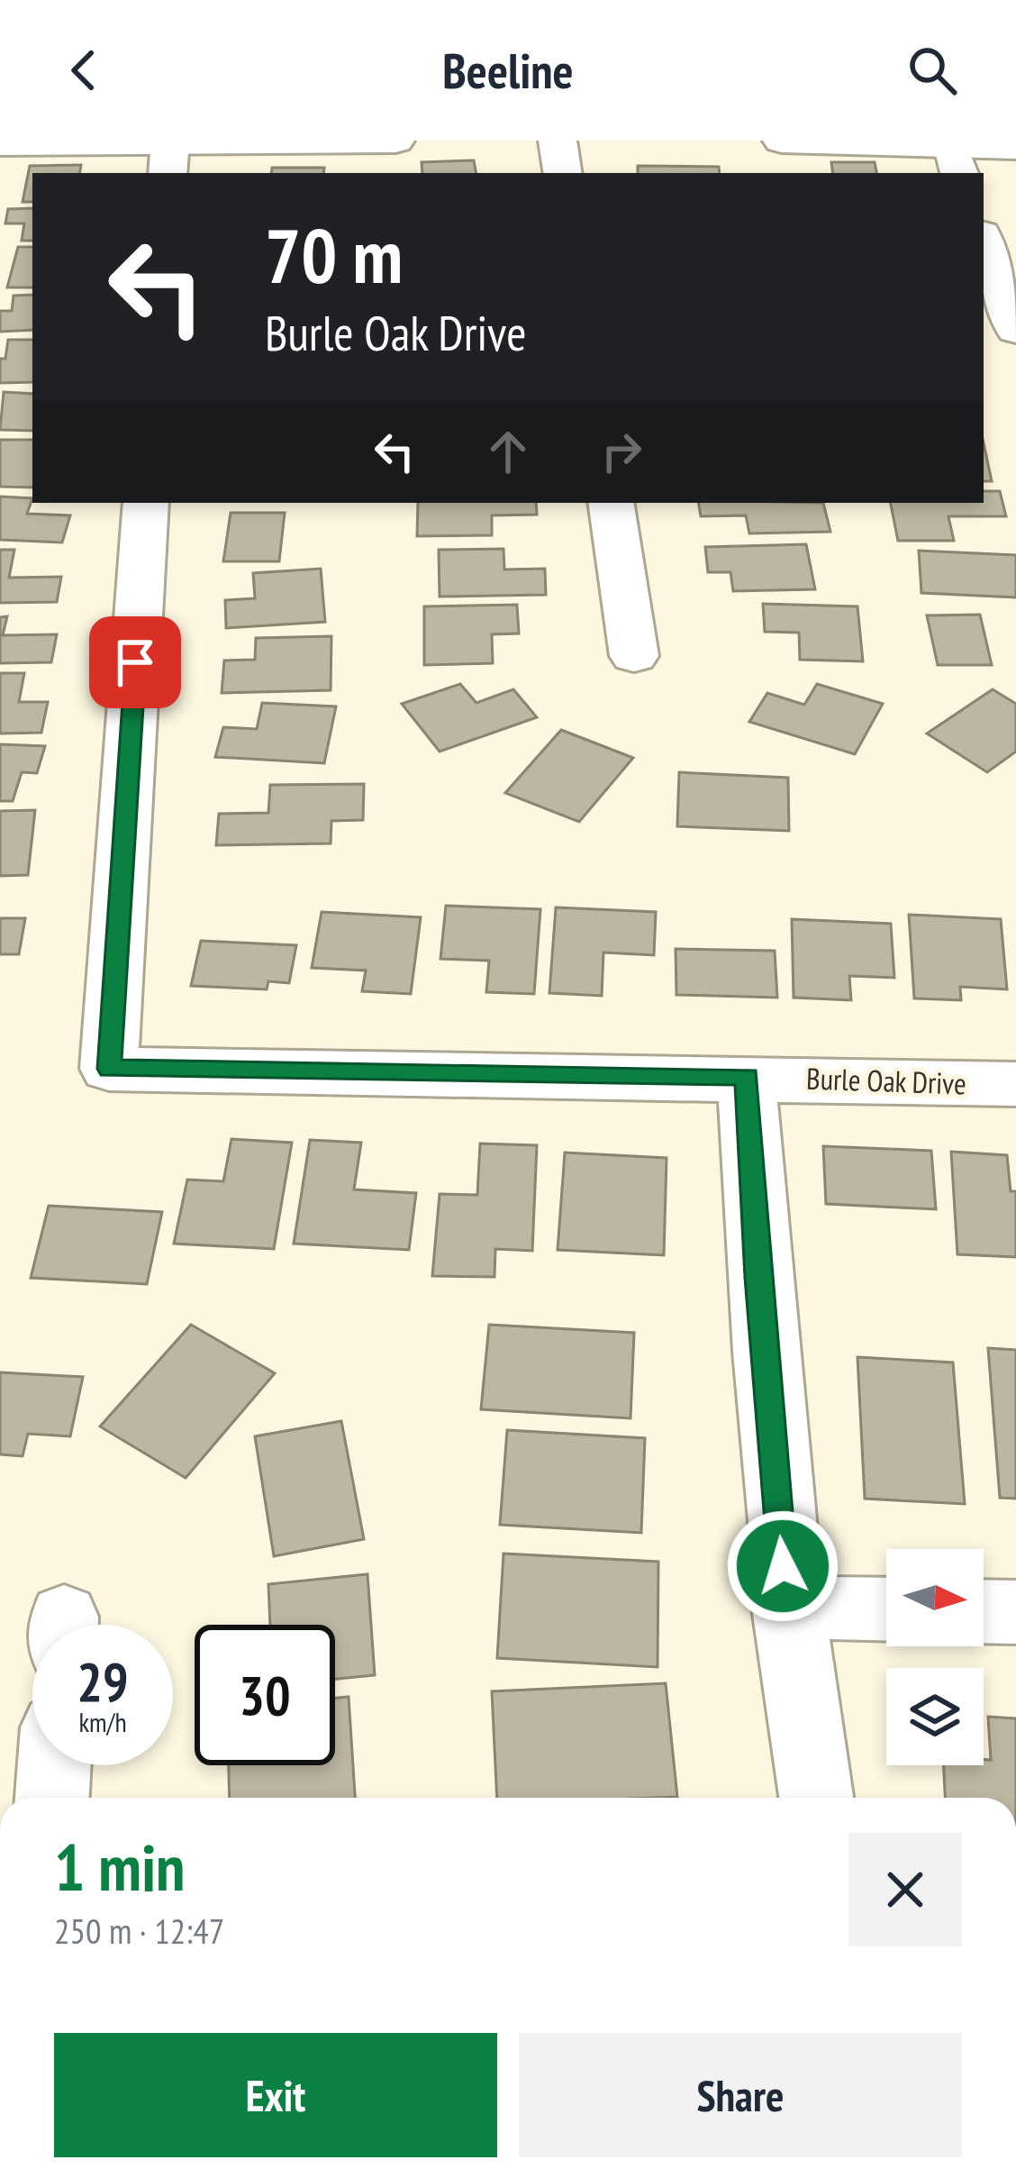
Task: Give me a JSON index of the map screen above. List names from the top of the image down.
{
  "streets": {
    "street": ["Burle Oak Drive"]
  },
  "north": "right",
  "page": {
    "header": "Beeline",
    "turn": ["70 m", "Burle Oak Drive"],
    "speed": "29 km/h",
    "limit": "30",
    "heading": ["1 min", "250 m · 12:47"],
    "buttons": ["Exit", "Share"]
  }
}
